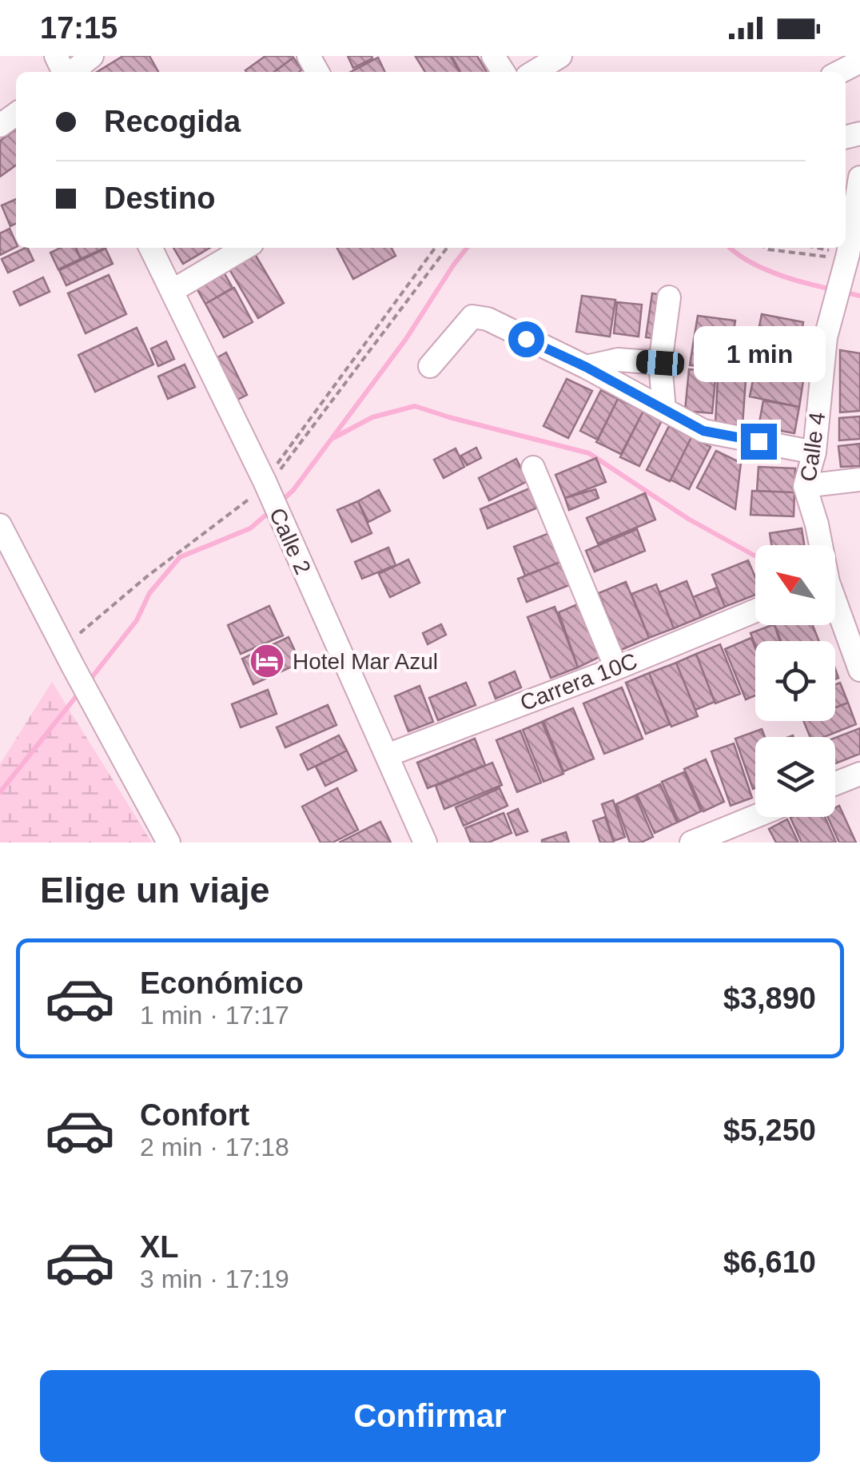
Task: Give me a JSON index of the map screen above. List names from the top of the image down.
{
  "streets": {
    "street": ["Calle 4", "Calle 2", "Carrera 10C"]
  },
  "crossings": [
    ["Calle 2", "Carrera 10C"]
  ],
  "places": {
    "hotel": ["Hotel Mar Azul"]
  },
  "north": "top left",
  "page": {
    "status": "17:15",
    "banner": ["Recogida", "Destino"],
    "bubble": "1 min",
    "heading": "Elige un viaje",
    "list": [
      {
        "name": "Económico",
        "note": "1 min · 17:17",
        "value": "$3,890"
      },
      {
        "name": "Confort",
        "note": "2 min · 17:18",
        "value": "$5,250"
      },
      {
        "name": "XL",
        "note": "3 min · 17:19",
        "value": "$6,610"
      }
    ],
    "buttons": "Confirmar"
  }
}
